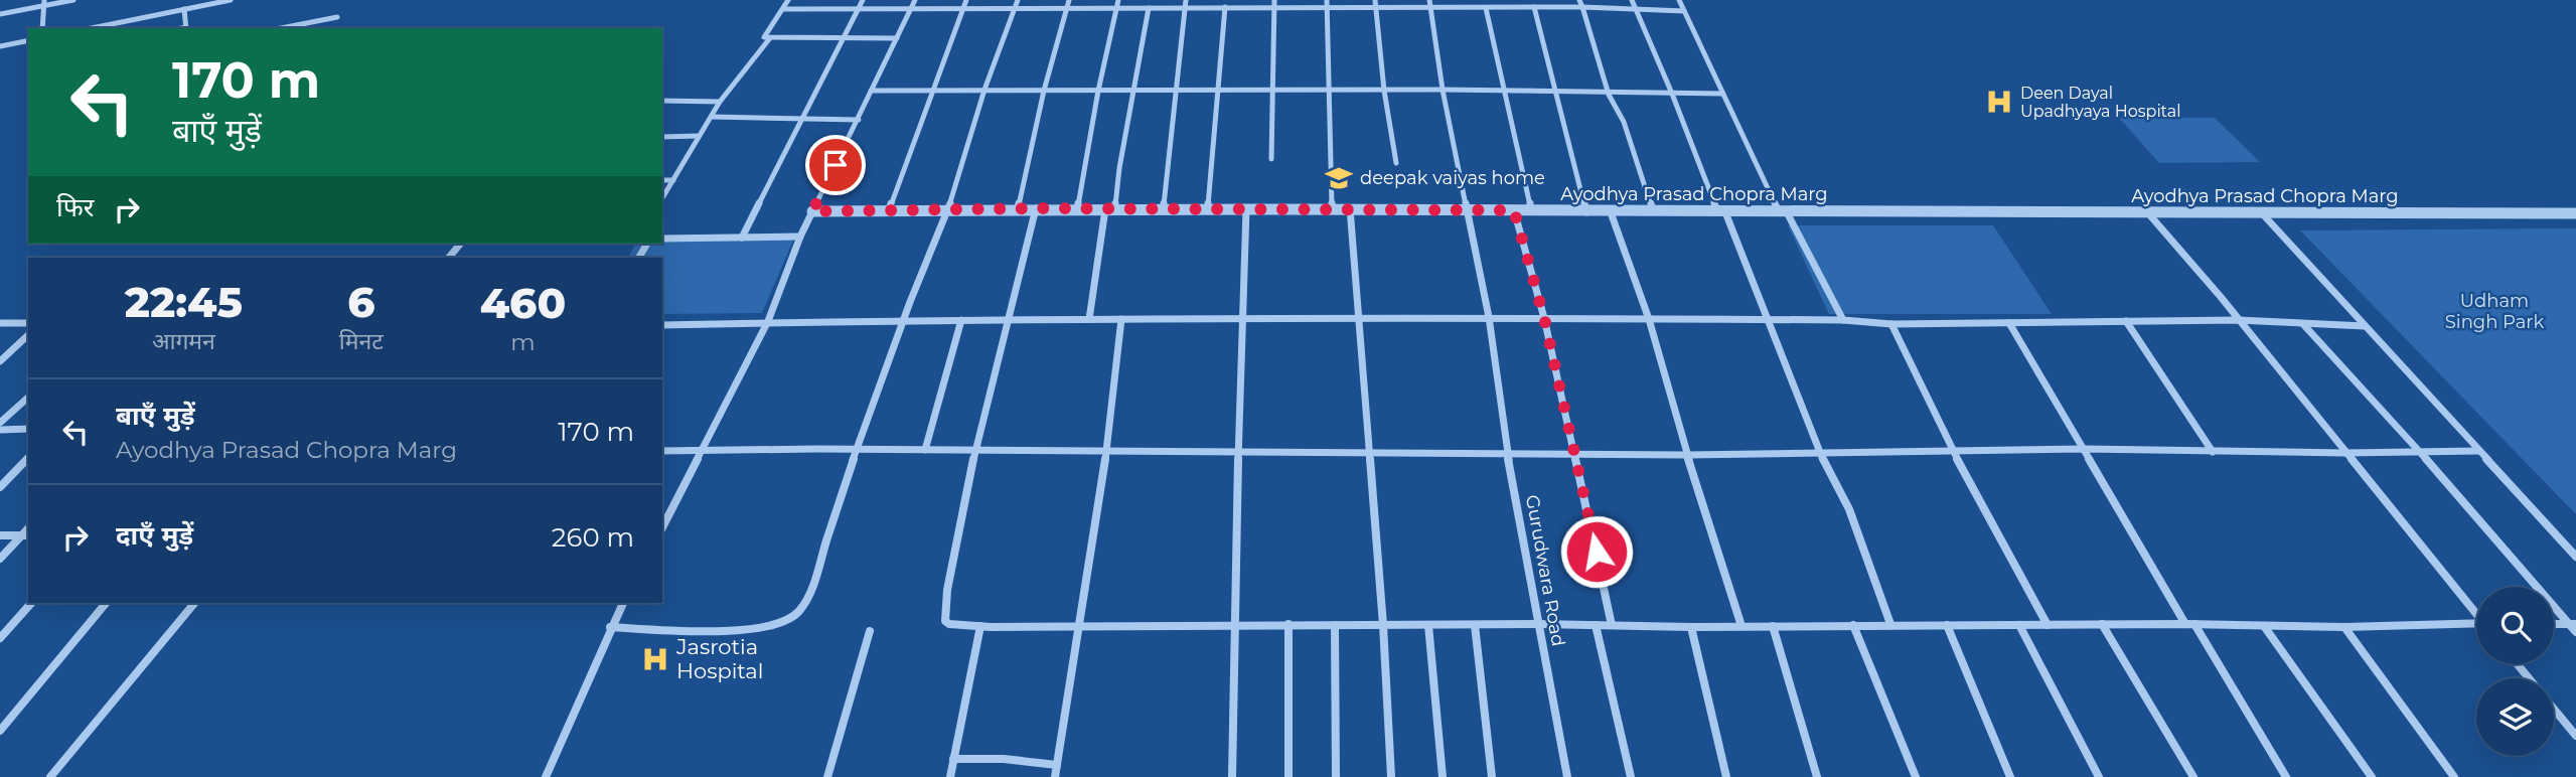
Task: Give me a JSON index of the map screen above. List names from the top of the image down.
{
  "streets": {
    "street": ["Ayodhya Prasad Chopra Marg", "Gurudwara Road"]
  },
  "crossings": [
    ["Ayodhya Prasad Chopra Marg", "Gurudwara Road"]
  ],
  "parks": ["Udham Singh Park"],
  "places": {
    "hospital": ["Deen Dayal Upadhyaya Hospital", "Jasrotia Hospital"],
    "school or university": ["deepak vaiyas home"]
  },
  "page": {
    "turn": ["170 m", "बाएँ मुड़ें"],
    "then": "फिर",
    "eta": [
      "22:45",
      "आगमन",
      "6",
      "मिनट",
      "460",
      "m"
    ],
    "list": [
      {
        "name": "बाएँ मुड़ें",
        "note": "Ayodhya Prasad Chopra Marg",
        "value": "170 m"
      },
      {
        "name": "दाएँ मुड़ें",
        "value": "260 m"
      }
    ]
  }
}
